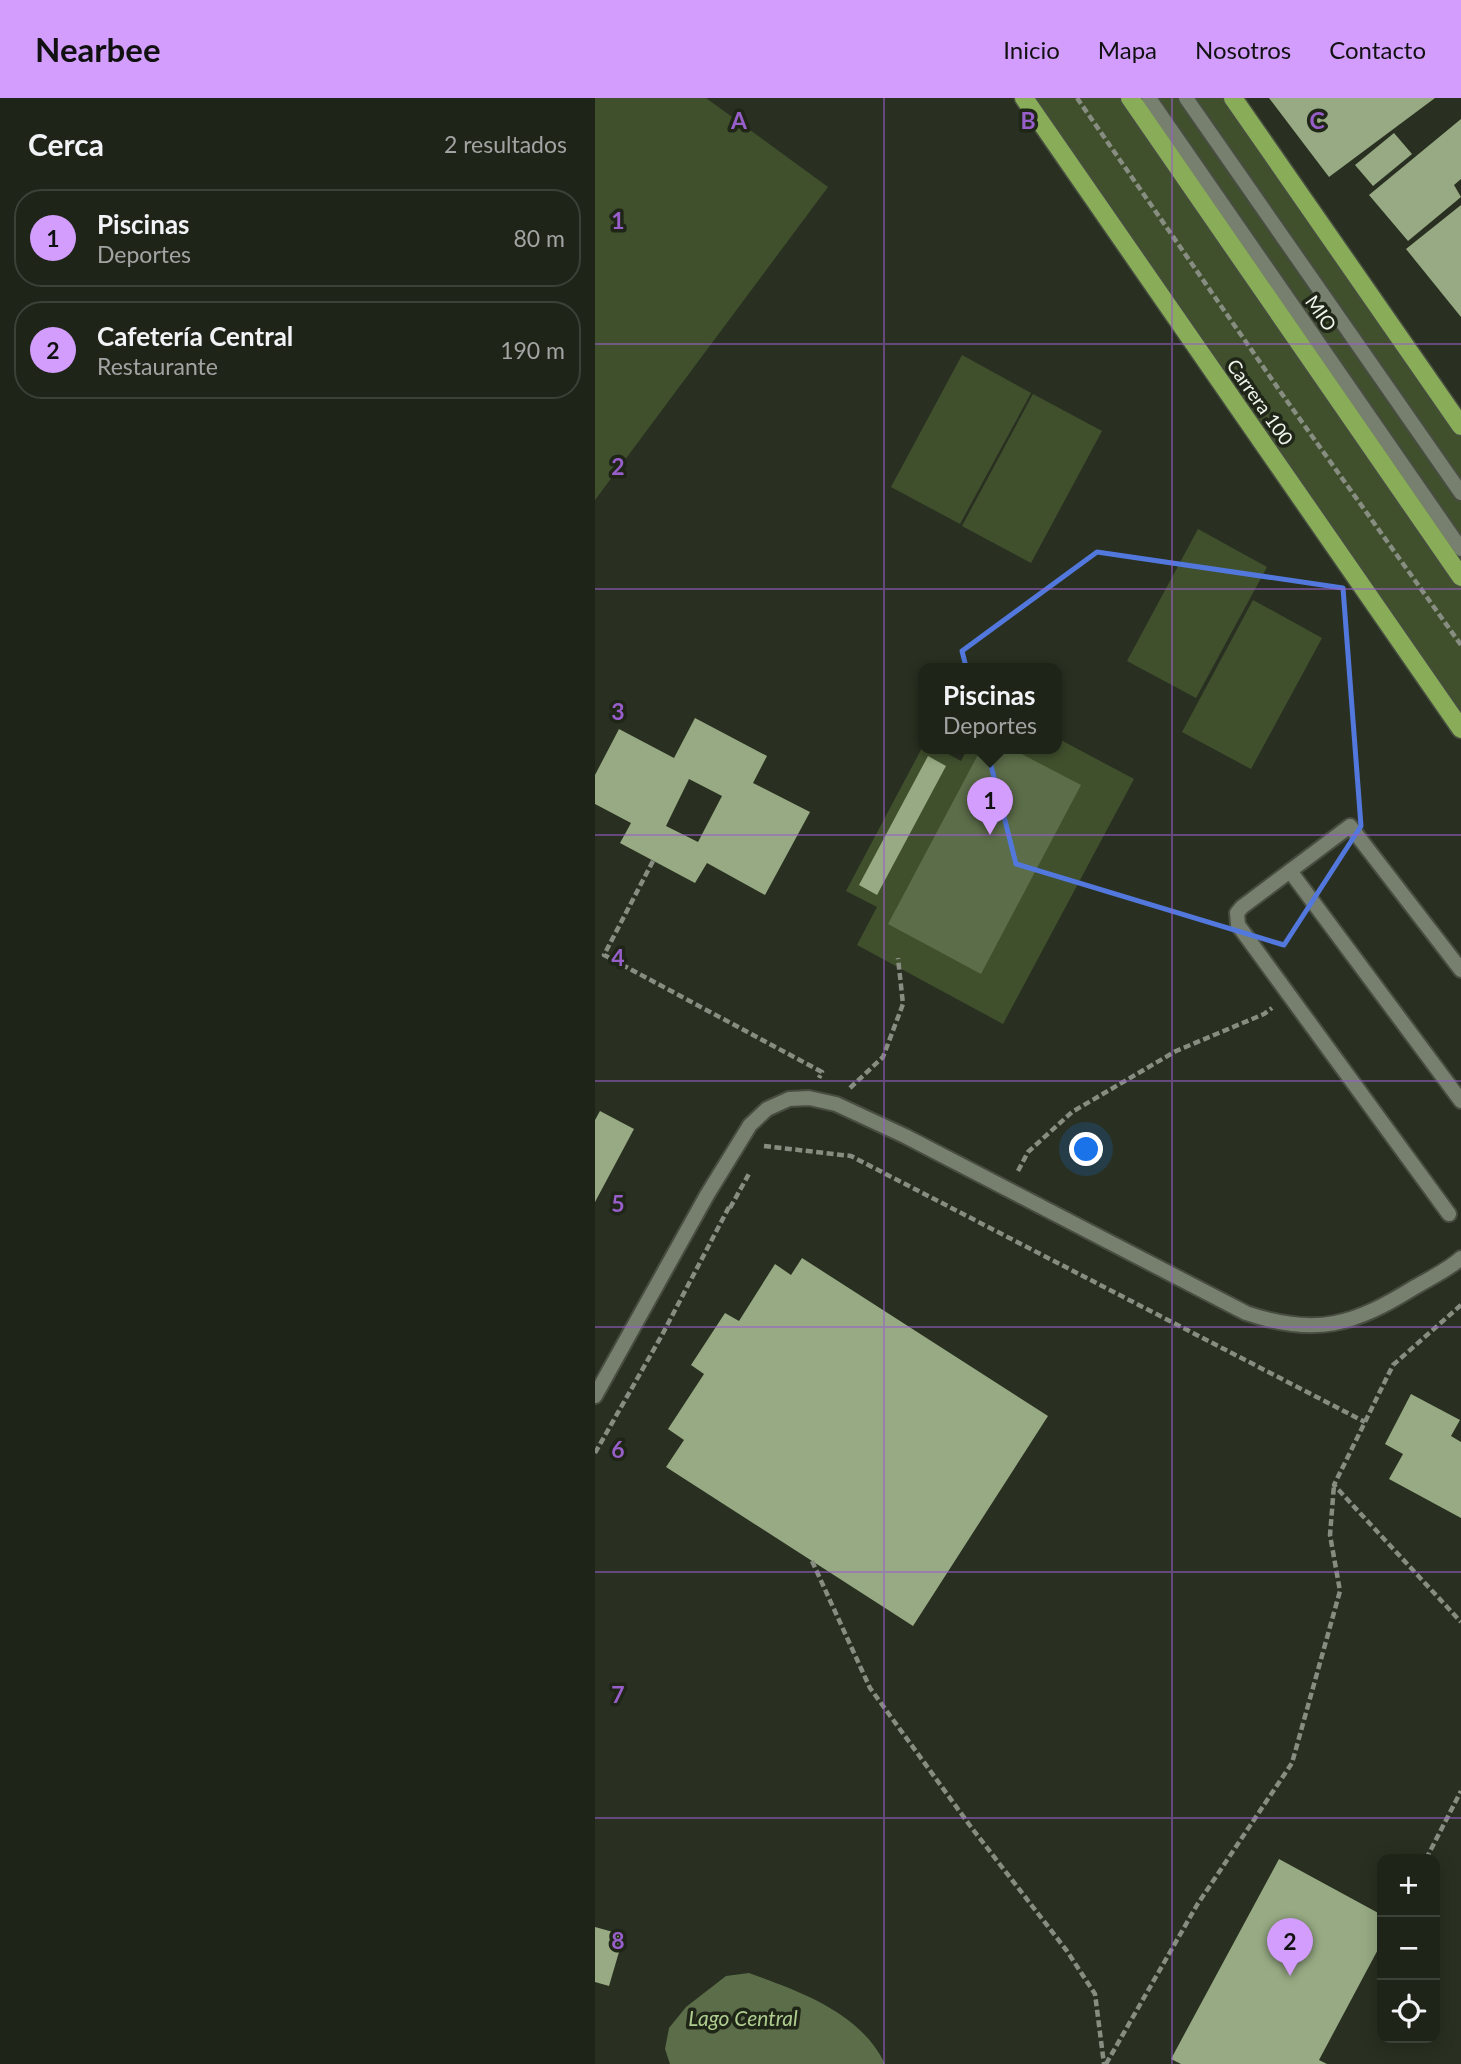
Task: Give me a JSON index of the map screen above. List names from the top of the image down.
{
  "streets": {
    "main road": ["Carrera 100"],
    "lane": ["MIO"]
  },
  "water": ["Lago Central"],
  "page": {
    "header": "Nearbee",
    "nav": [
      "Inicio",
      "Mapa",
      "Nosotros",
      "Contacto"
    ],
    "heading": ["Cerca", "2 resultados"],
    "list": [
      {
        "mark": "1",
        "name": "Piscinas",
        "note": "Deportes",
        "value": "80 m"
      },
      {
        "mark": "2",
        "name": "Cafetería Central",
        "note": "Restaurante",
        "value": "190 m"
      }
    ],
    "popup": ["Piscinas", "Deportes"],
    "pins": ["1", "2"],
    "map_buttons": ["+", "−"]
  },
  "grid": {
    "columns": ["A", "B", "C"],
    "rows": [
      "1",
      "2",
      "3",
      "4",
      "5",
      "6",
      "7",
      "8"
    ]
  }
}
